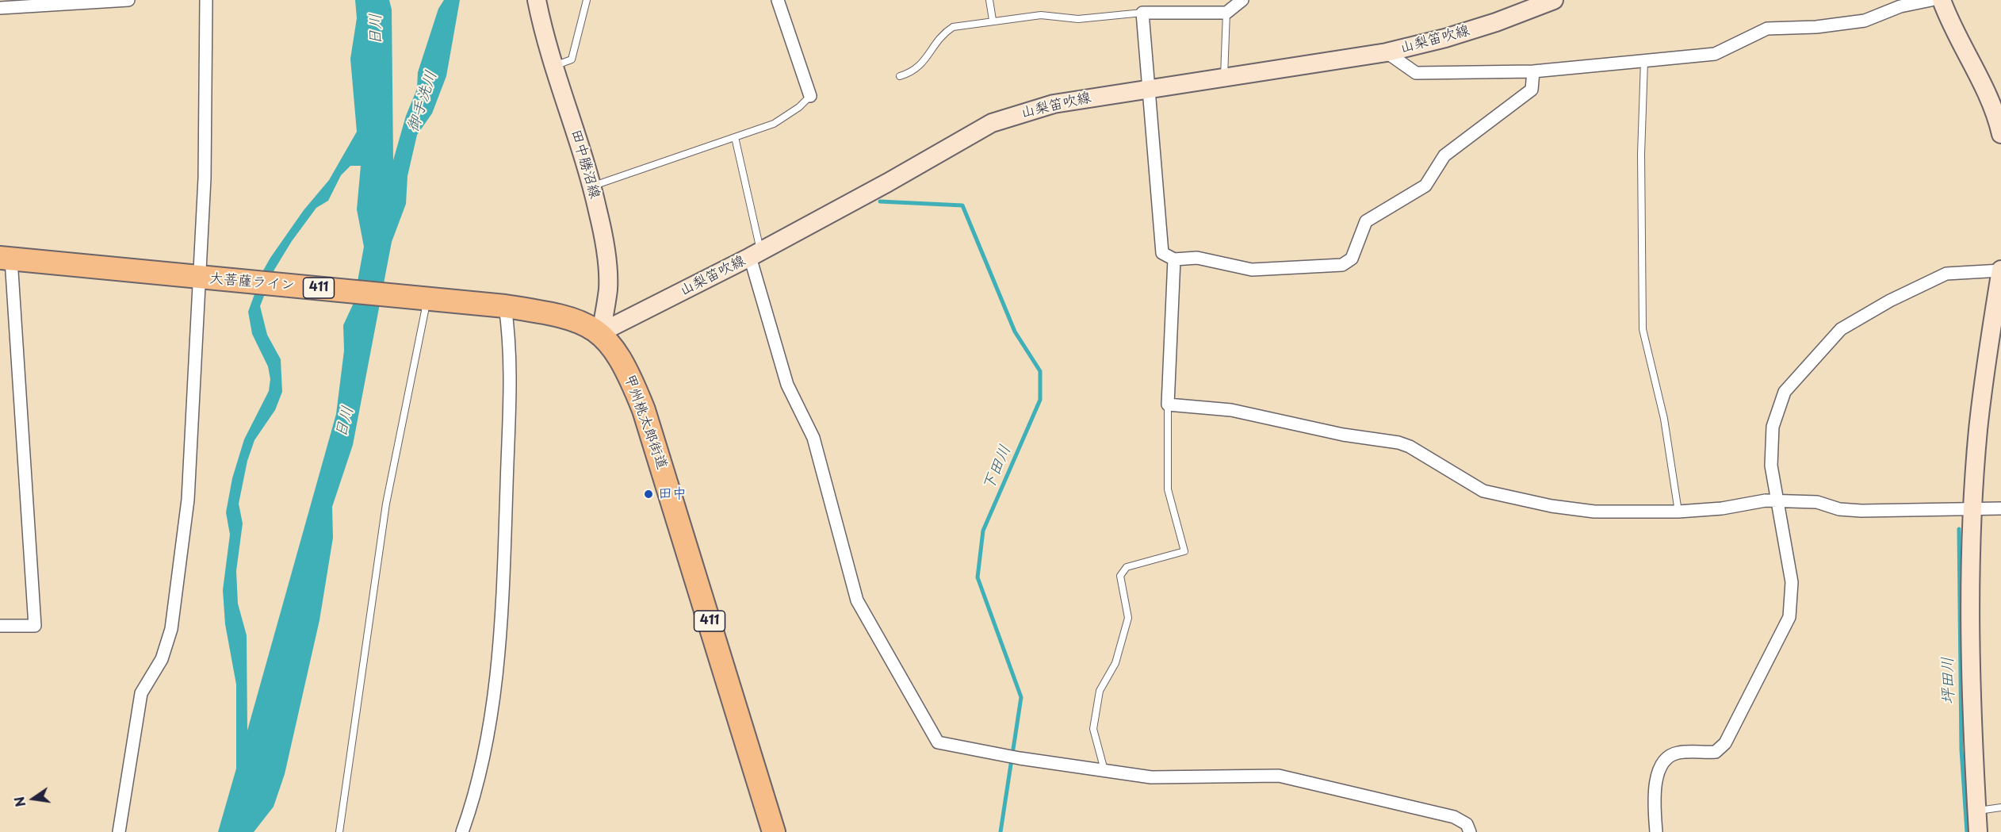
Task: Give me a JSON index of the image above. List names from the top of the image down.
{
  "streets": {
    "highway": ["大菩薩ライン", "411", "甲州桃太郎街道"],
    "main road": ["山梨笛吹線", "田中勝沼線"]
  },
  "crossings": [
    ["山梨笛吹線", "田中勝沼線"],
    ["山梨笛吹線", "甲州桃太郎街道"],
    ["田中勝沼線", "甲州桃太郎街道"],
    ["大菩薩ライン", "甲州桃太郎街道"]
  ],
  "water": [
    "日川",
    "御手洗川",
    "下田川",
    "坪田川"
  ],
  "places": ["田中"],
  "north": "left"
}
